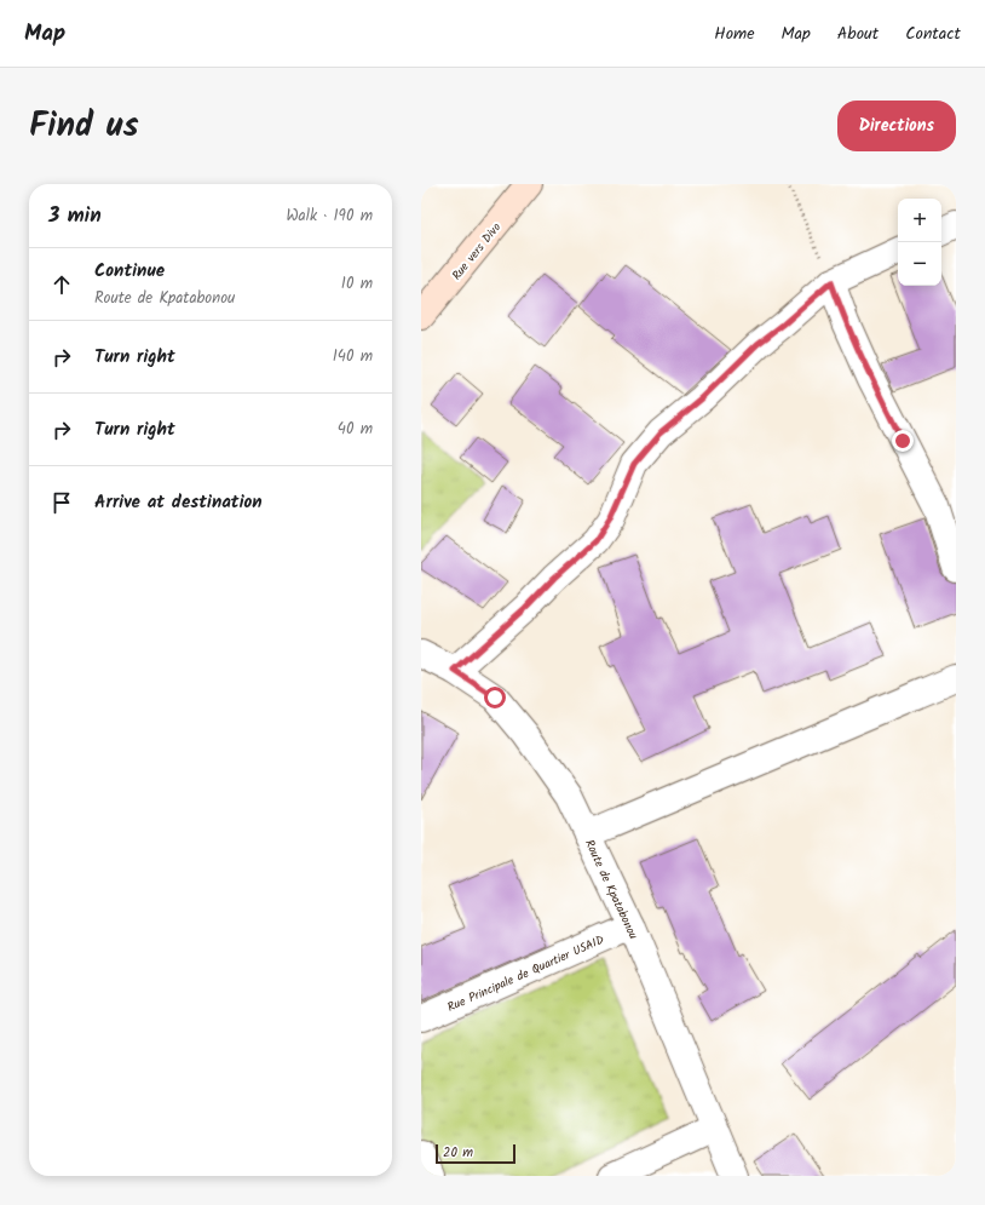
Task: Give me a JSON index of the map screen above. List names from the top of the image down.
{
  "streets": {
    "main road": ["Rue vers Divo"],
    "street": ["Route de Kpatabonou", "Rue Principale de Quartier USAID"]
  },
  "crossings": [
    ["Route de Kpatabonou", "Rue Principale de Quartier USAID"]
  ],
  "scale_bar": "20 m",
  "page": {
    "header": "Map",
    "nav": [
      "Home",
      "Map",
      "About",
      "Contact"
    ],
    "title": "Find us",
    "buttons": "Directions",
    "heading": ["3 min", "Walk · 190 m"],
    "map_buttons": ["+", "−"],
    "list": [
      ["Continue", "Route de Kpatabonou", "10 m"],
      ["Turn right", "140 m"],
      ["Turn right", "40 m"],
      "Arrive at destination"
    ],
    "scale": "20 m"
  }
}
